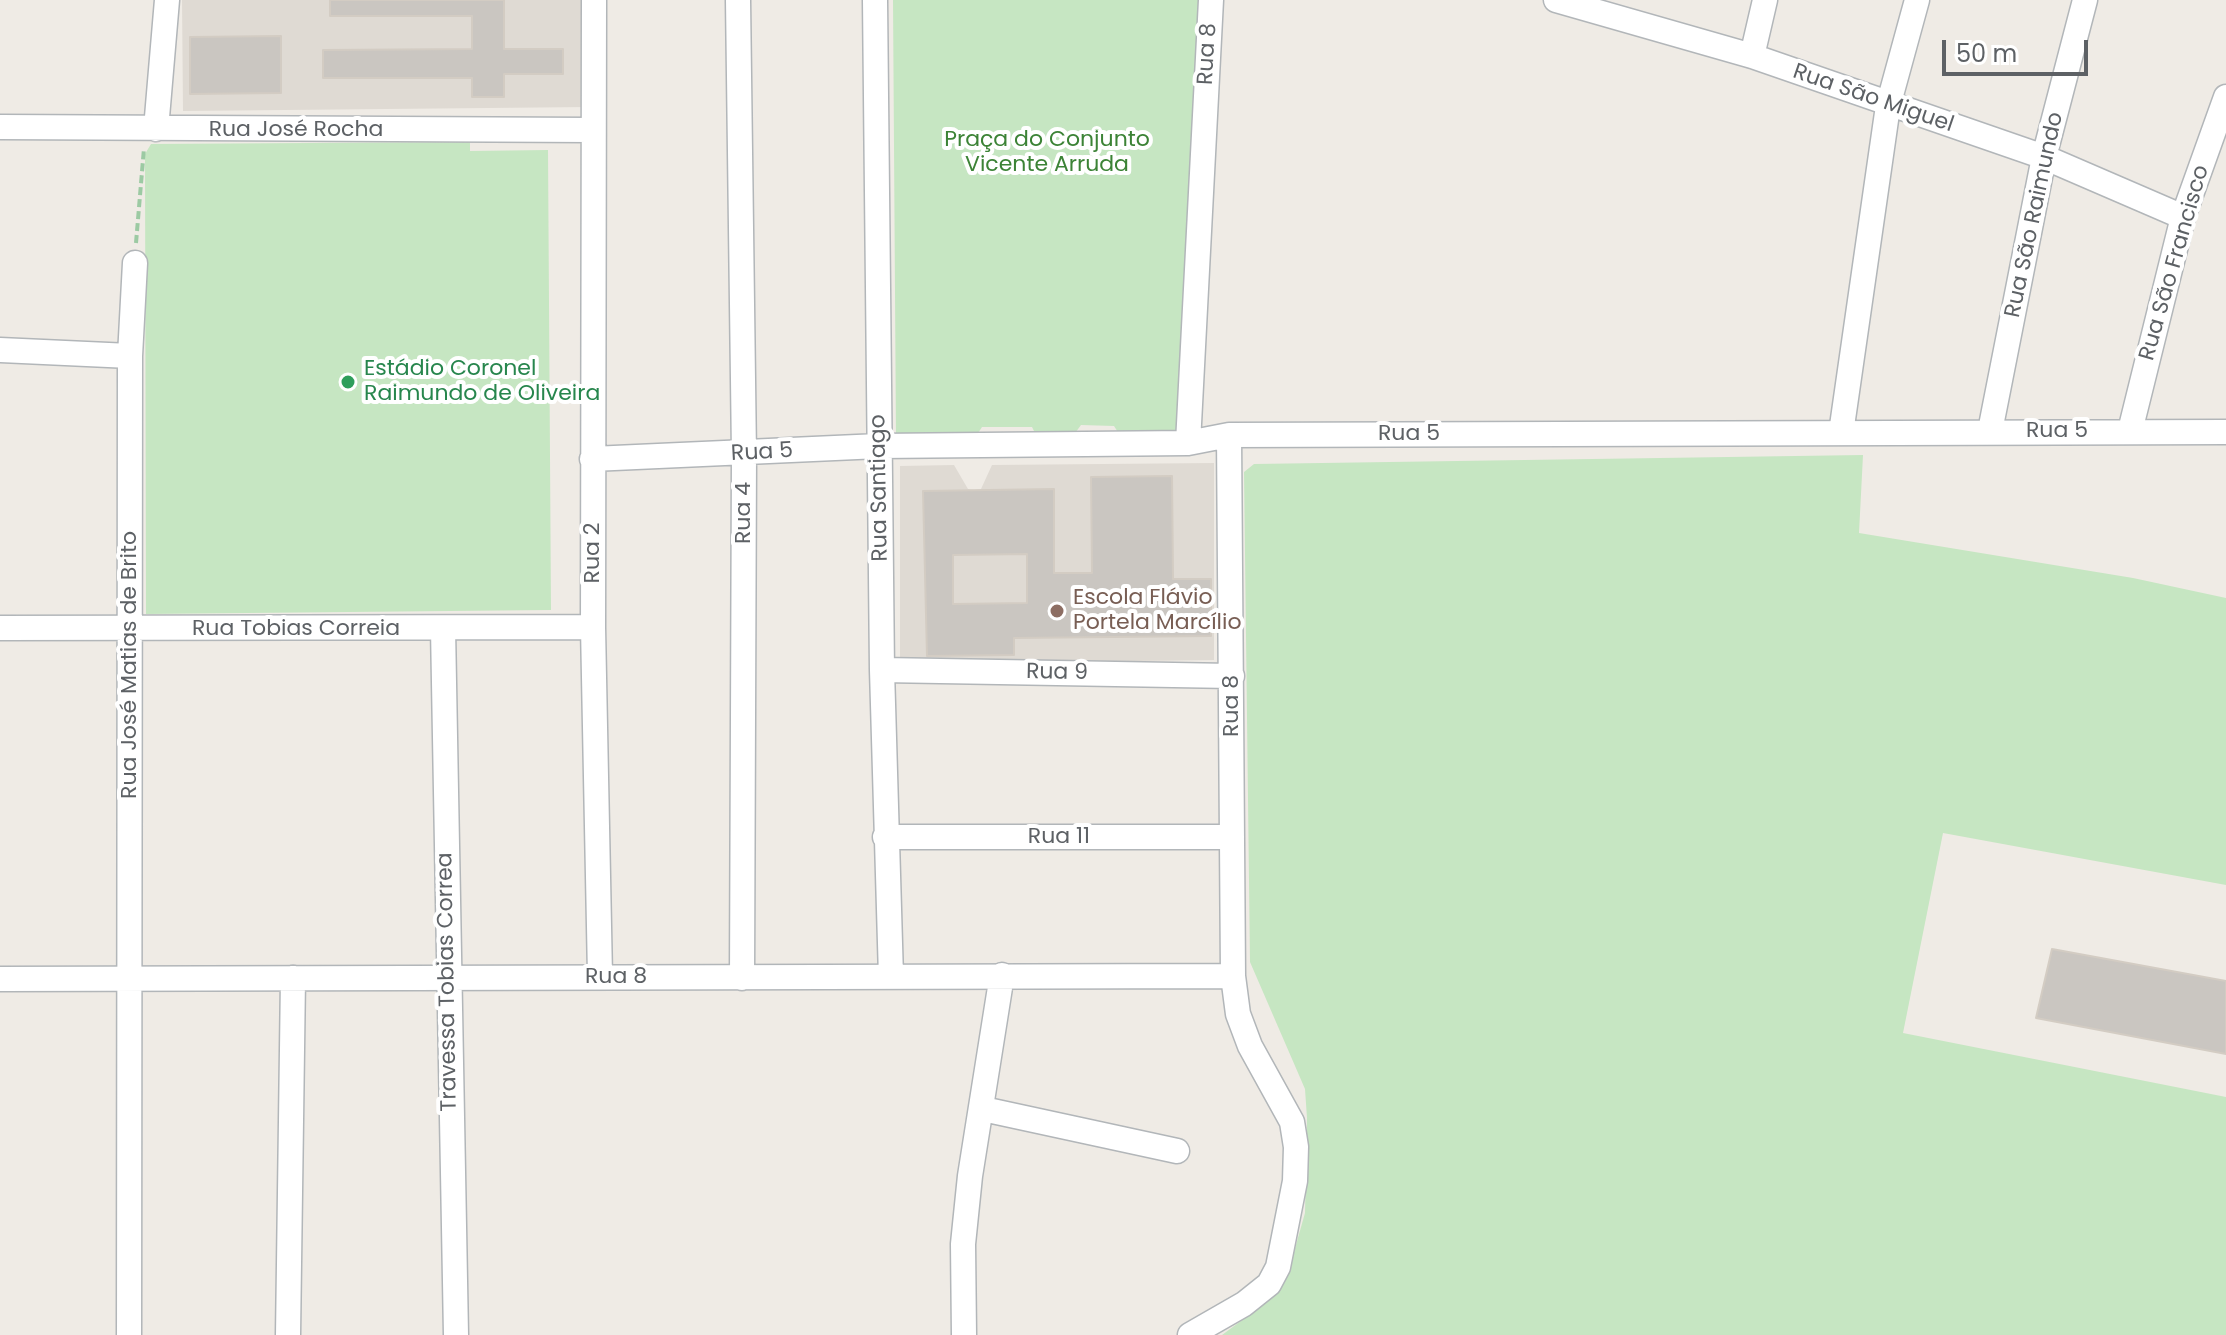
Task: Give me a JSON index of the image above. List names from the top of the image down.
{
  "streets": {
    "street": [
      "Rua 8",
      "Rua São Miguel",
      "Rua José Rocha",
      "Rua São Raimundo",
      "Rua São Francisco",
      "Rua 5",
      "Rua Santiago",
      "Rua 4",
      "Rua 2",
      "Rua Tobias Correia",
      "Rua José Matias de Brito",
      "Rua 9",
      "Rua 11",
      "Travessa Tobias Correa"
    ]
  },
  "crossings": [
    ["Rua 8", "Rua 5"],
    ["Rua 8", "Rua Santiago"],
    ["Rua 8", "Rua 4"],
    ["Rua 8", "Rua 2"],
    ["Rua 8", "Rua José Matias de Brito"],
    ["Rua 8", "Rua 9"],
    ["Rua 8", "Rua 11"],
    ["Rua 8", "Travessa Tobias Correa"],
    ["Rua São Miguel", "Rua São Raimundo"],
    ["Rua São Miguel", "Rua São Francisco"],
    ["Rua José Rocha", "Rua 2"],
    ["Rua São Raimundo", "Rua 5"],
    ["Rua São Francisco", "Rua 5"],
    ["Rua 5", "Rua Santiago"],
    ["Rua 5", "Rua 4"],
    ["Rua 5", "Rua 2"],
    ["Rua Santiago", "Rua 9"],
    ["Rua Santiago", "Rua 11"],
    ["Rua 2", "Rua Tobias Correia"],
    ["Rua Tobias Correia", "Rua José Matias de Brito"],
    ["Rua Tobias Correia", "Travessa Tobias Correa"]
  ],
  "parks": ["Praça do Conjunto Vicente Arruda"],
  "places": ["Estádio Coronel Raimundo de Oliveira", "Escola Flávio Portela Marcílio"],
  "scale_bar": "50 m"
}
